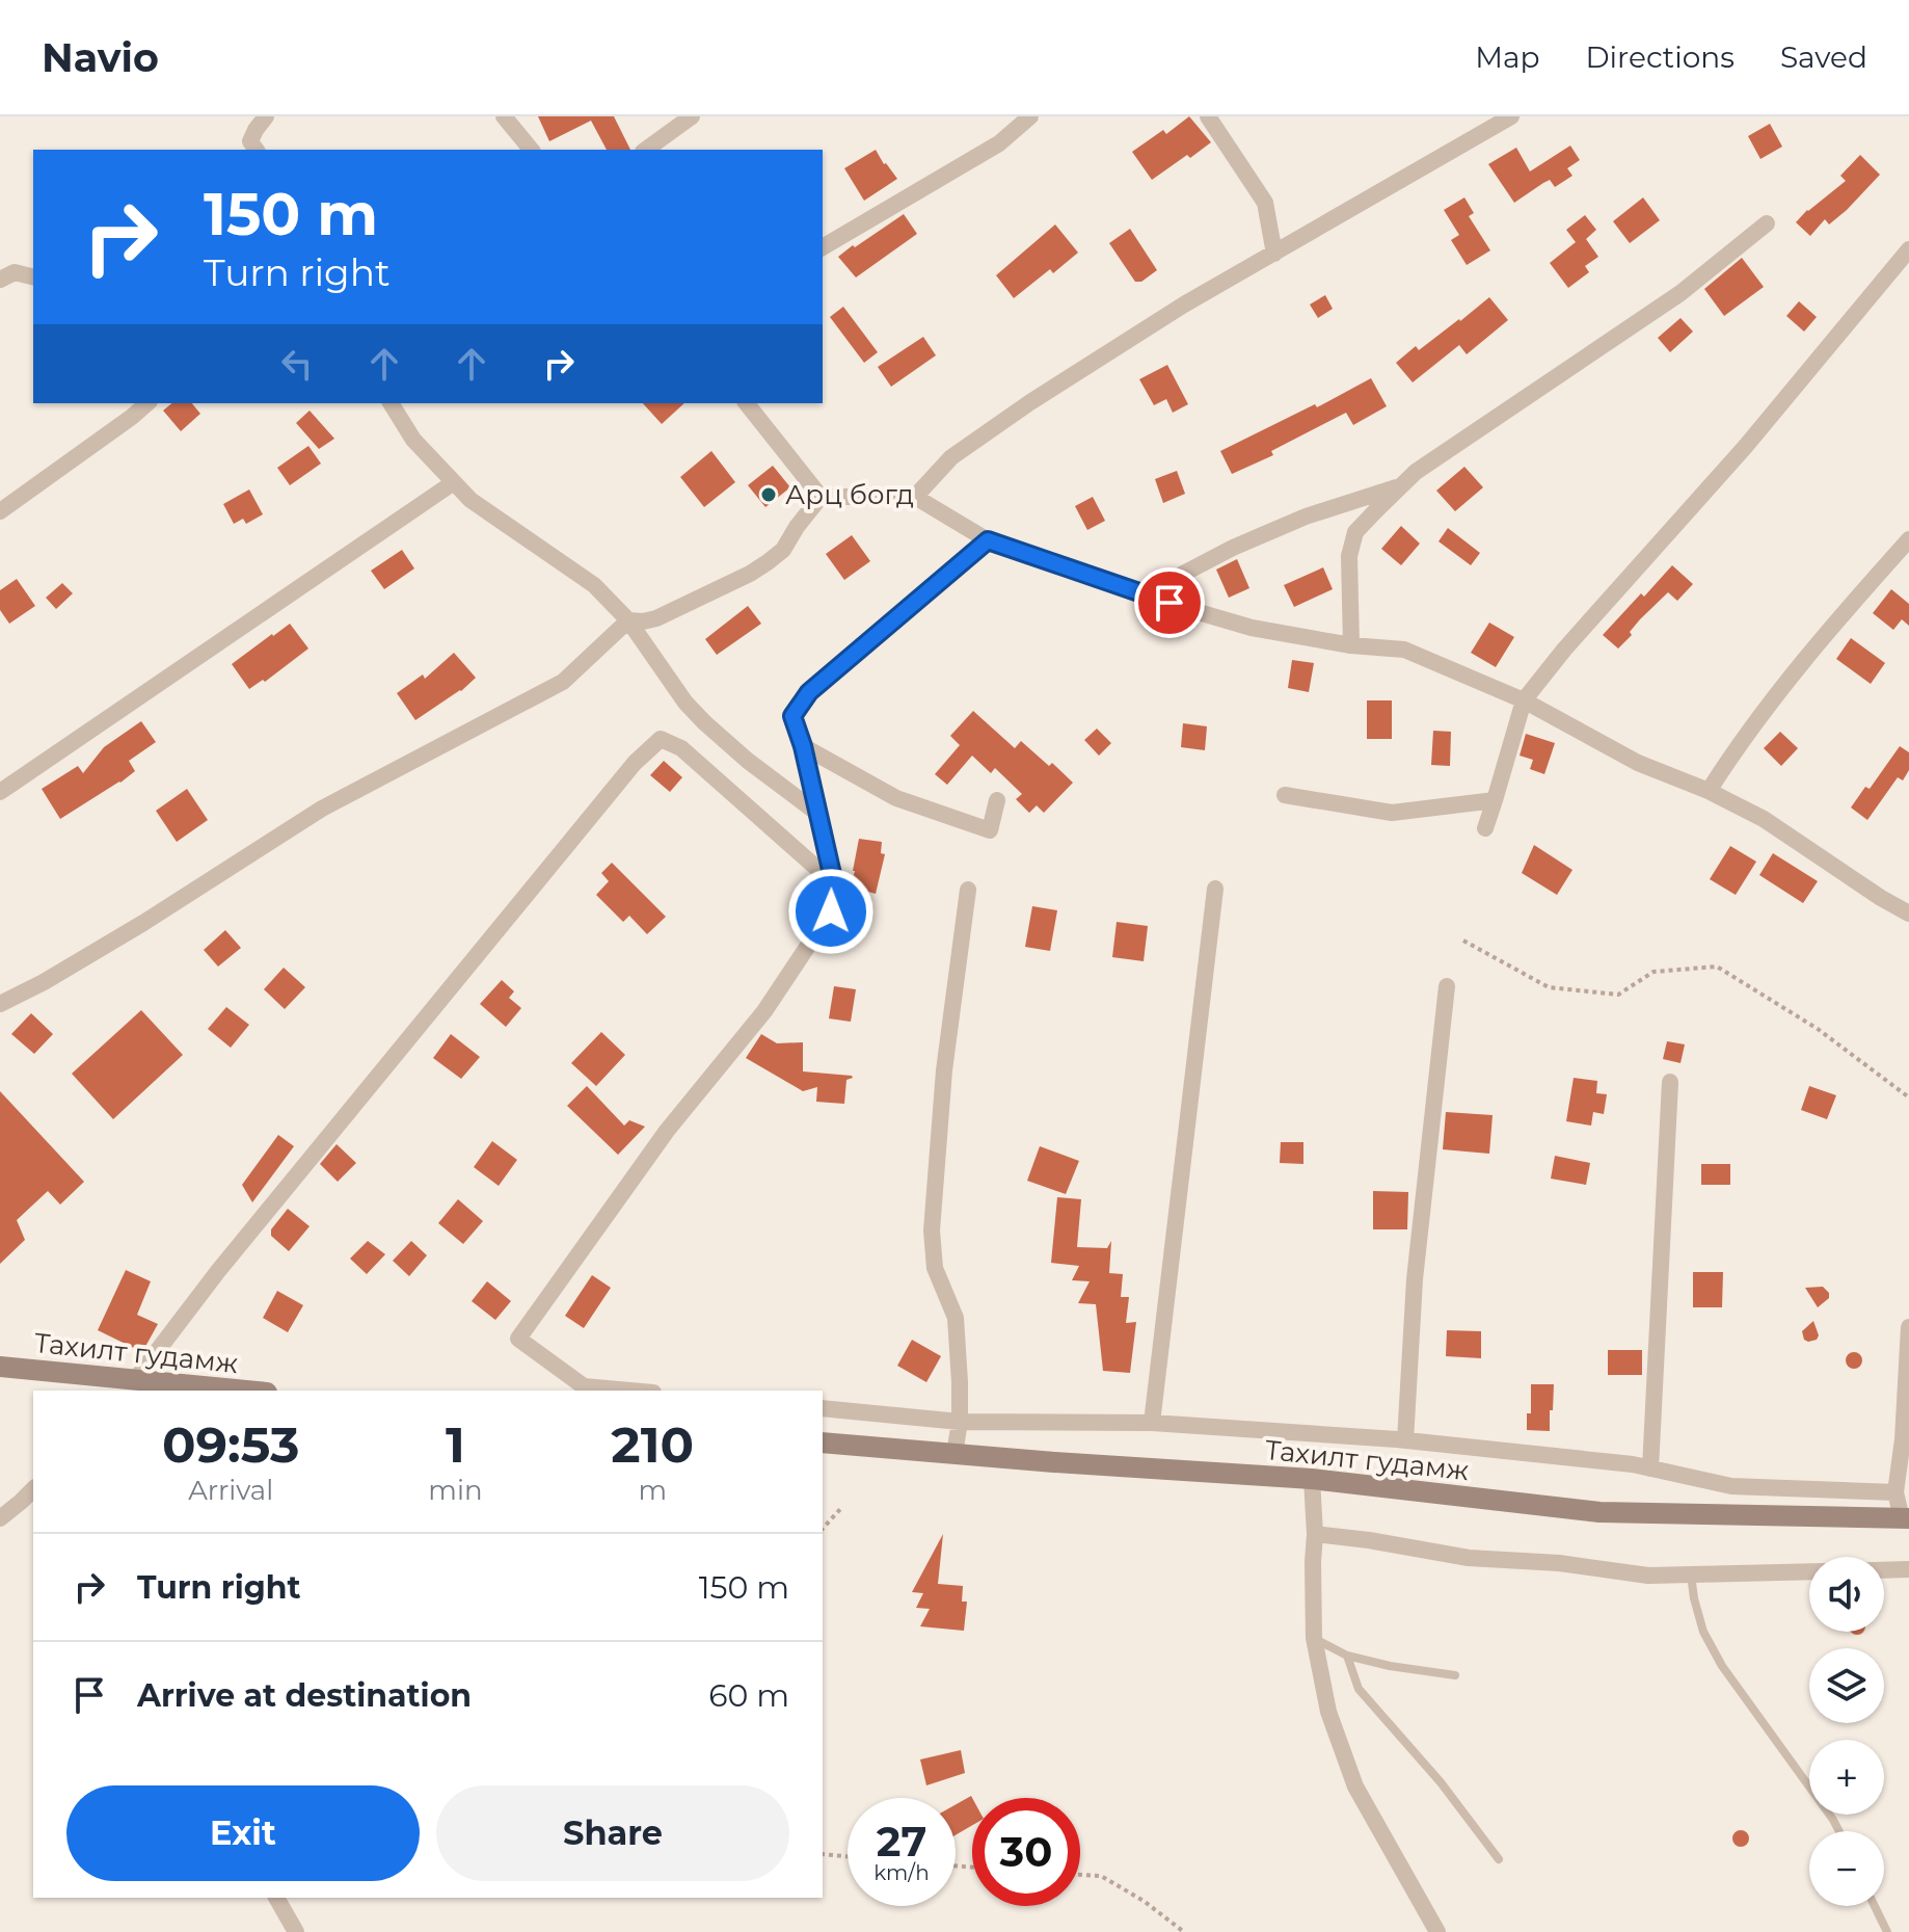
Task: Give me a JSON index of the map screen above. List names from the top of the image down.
{
  "streets": {
    "main road": ["Тахилт гудамж"]
  },
  "places": ["Арц богд"],
  "page": {
    "header": "Navio",
    "nav": ["Map", "Directions", "Saved"],
    "turn": ["150 m", "Turn right"],
    "eta": [
      "09:53",
      "Arrival",
      "1",
      "min",
      "210",
      "m"
    ],
    "list": [
      {
        "name": "Turn right",
        "value": "150 m"
      },
      {
        "name": "Arrive at destination",
        "value": "60 m"
      }
    ],
    "map_buttons": ["+", "−"],
    "buttons": ["Exit", "Share"],
    "speed": "27 km/h",
    "limit": "30"
  }
}
